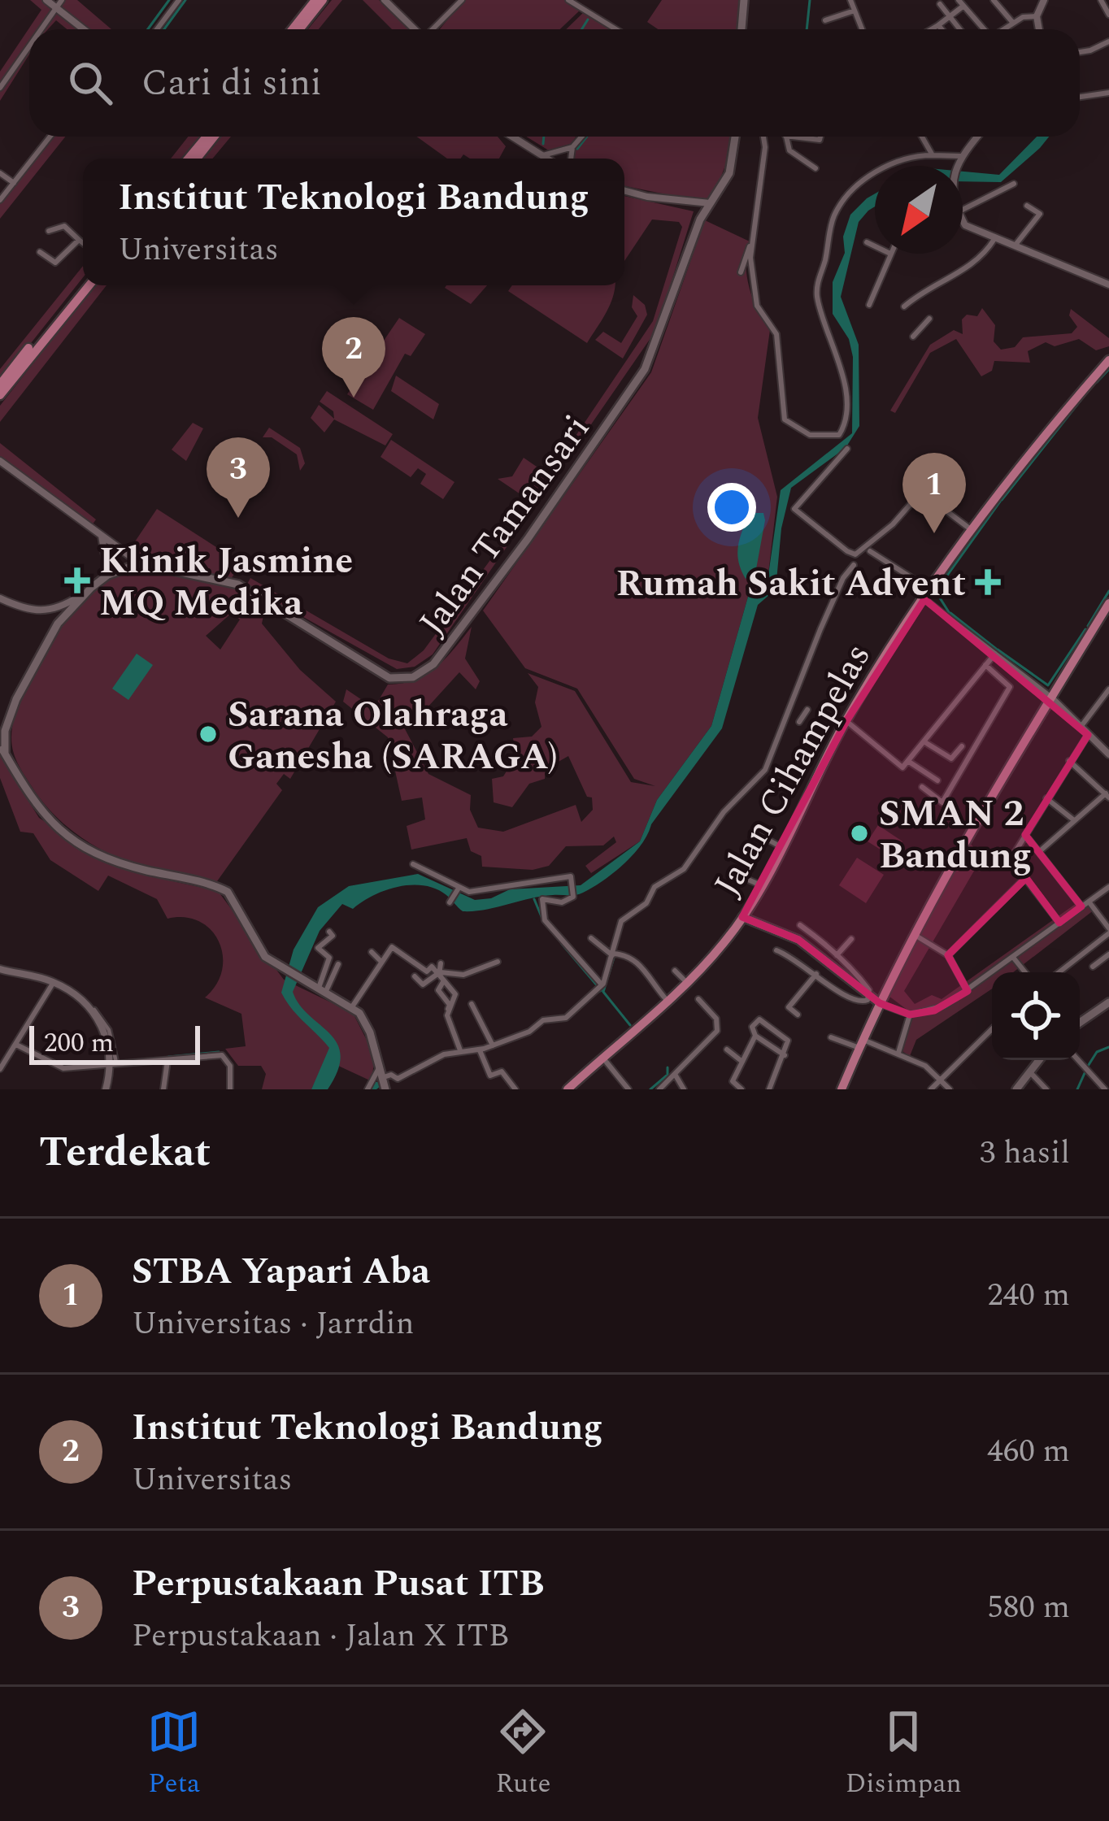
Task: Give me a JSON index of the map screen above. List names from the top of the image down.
{
  "streets": {
    "main road": ["Jalan Tamansari", "Jalan Cihampelas"]
  },
  "places": {
    "health": ["Klinik Jasmine MQ Medika", "Rumah Sakit Advent"],
    "other": ["Sarana Olahraga Ganesha (SARAGA)", "SMAN 2 Bandung"]
  },
  "scale_bar": "200 m",
  "north": "bottom left",
  "page": {
    "search": "Cari di sini",
    "popup": ["Institut Teknologi Bandung", "Universitas"],
    "pins": ["2", "3", "1"],
    "scale": "200 m",
    "heading": ["Terdekat", "3 hasil"],
    "list": [
      {
        "mark": "1",
        "name": "STBA Yapari Aba",
        "note": "Universitas · Jarrdin",
        "value": "240 m"
      },
      {
        "mark": "2",
        "name": "Institut Teknologi Bandung",
        "note": "Universitas",
        "value": "460 m"
      },
      {
        "mark": "3",
        "name": "Perpustakaan Pusat ITB",
        "note": "Perpustakaan · Jalan X ITB",
        "value": "580 m"
      }
    ],
    "nav": ["Peta", "Rute", "Disimpan"]
  }
}
